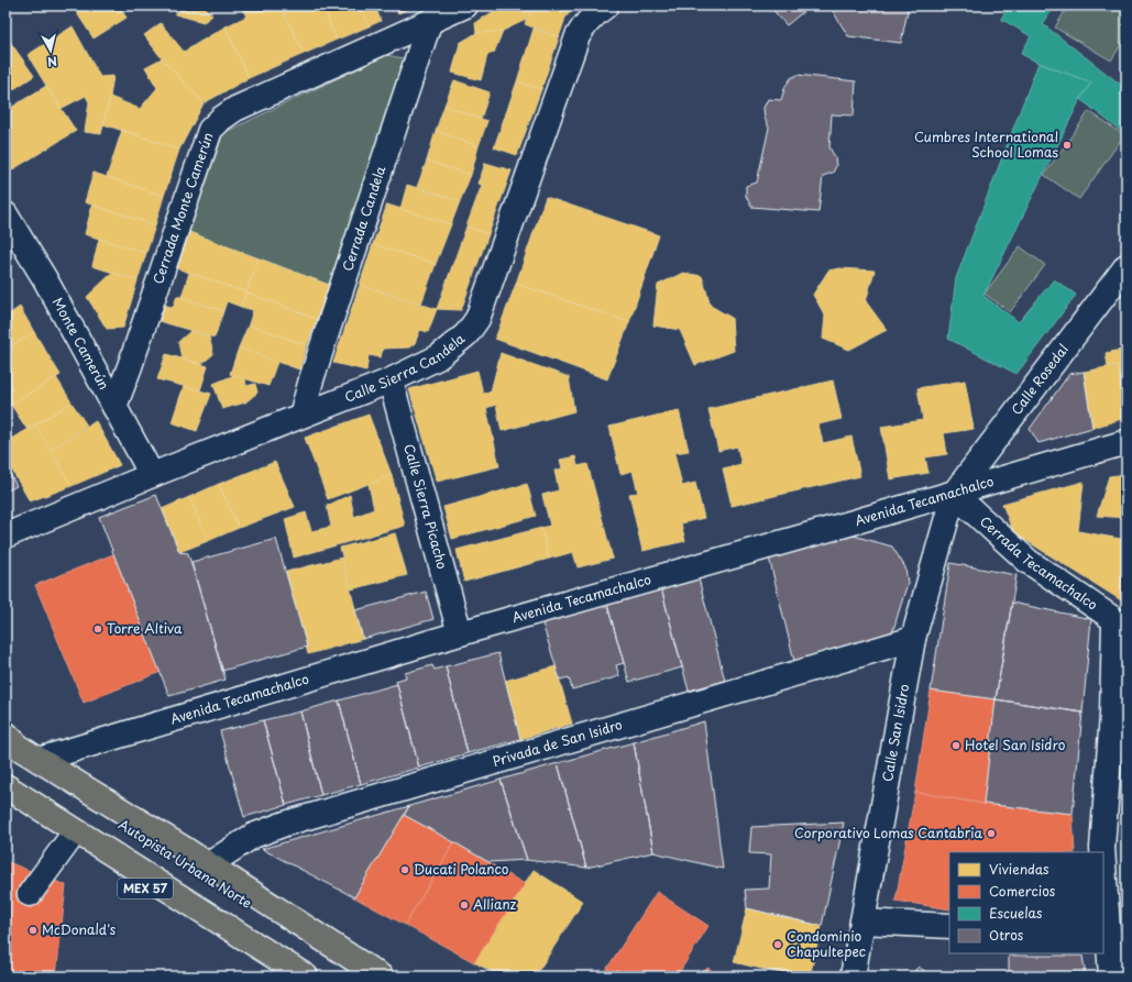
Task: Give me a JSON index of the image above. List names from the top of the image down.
{
  "streets": {
    "highway": ["Autopista Urbana Norte", "MEX 57"],
    "street": [
      "Cerrada Monte Camerún",
      "Cerrada Candela",
      "Monte Camerún",
      "Calle Sierra Candela",
      "Calle Rosedal",
      "Avenida Tecamachalco",
      "Calle Sierra Picacho",
      "Cerrada Tecamachalco",
      "Calle San Isidro",
      "Privada de San Isidro"
    ]
  },
  "crossings": [
    ["Cerrada Monte Camerún", "Cerrada Candela"],
    ["Cerrada Monte Camerún", "Monte Camerún"],
    ["Cerrada Candela", "Calle Sierra Candela"],
    ["Monte Camerún", "Calle Sierra Candela"],
    ["Calle Sierra Candela", "Calle Sierra Picacho"],
    ["Calle Rosedal", "Avenida Tecamachalco"],
    ["Calle Rosedal", "Cerrada Tecamachalco"],
    ["Calle Rosedal", "Calle San Isidro"],
    ["Avenida Tecamachalco", "Calle Sierra Picacho"],
    ["Avenida Tecamachalco", "Cerrada Tecamachalco"],
    ["Avenida Tecamachalco", "Calle San Isidro"],
    ["Avenida Tecamachalco", "Autopista Urbana Norte"],
    ["Cerrada Tecamachalco", "Calle San Isidro"],
    ["Calle San Isidro", "Privada de San Isidro"]
  ],
  "places": [
    "Cumbres International School Lomas",
    "Torre Altiva",
    "Hotel San Isidro",
    "Corporativo Lomas Cantabria",
    "Ducati Polanco",
    "Allianz",
    "McDonald's",
    "Condominio Chapultepec"
  ],
  "legend": [
    "Viviendas",
    "Comercios",
    "Escuelas",
    "Otros"
  ],
  "north": "bottom"
}
